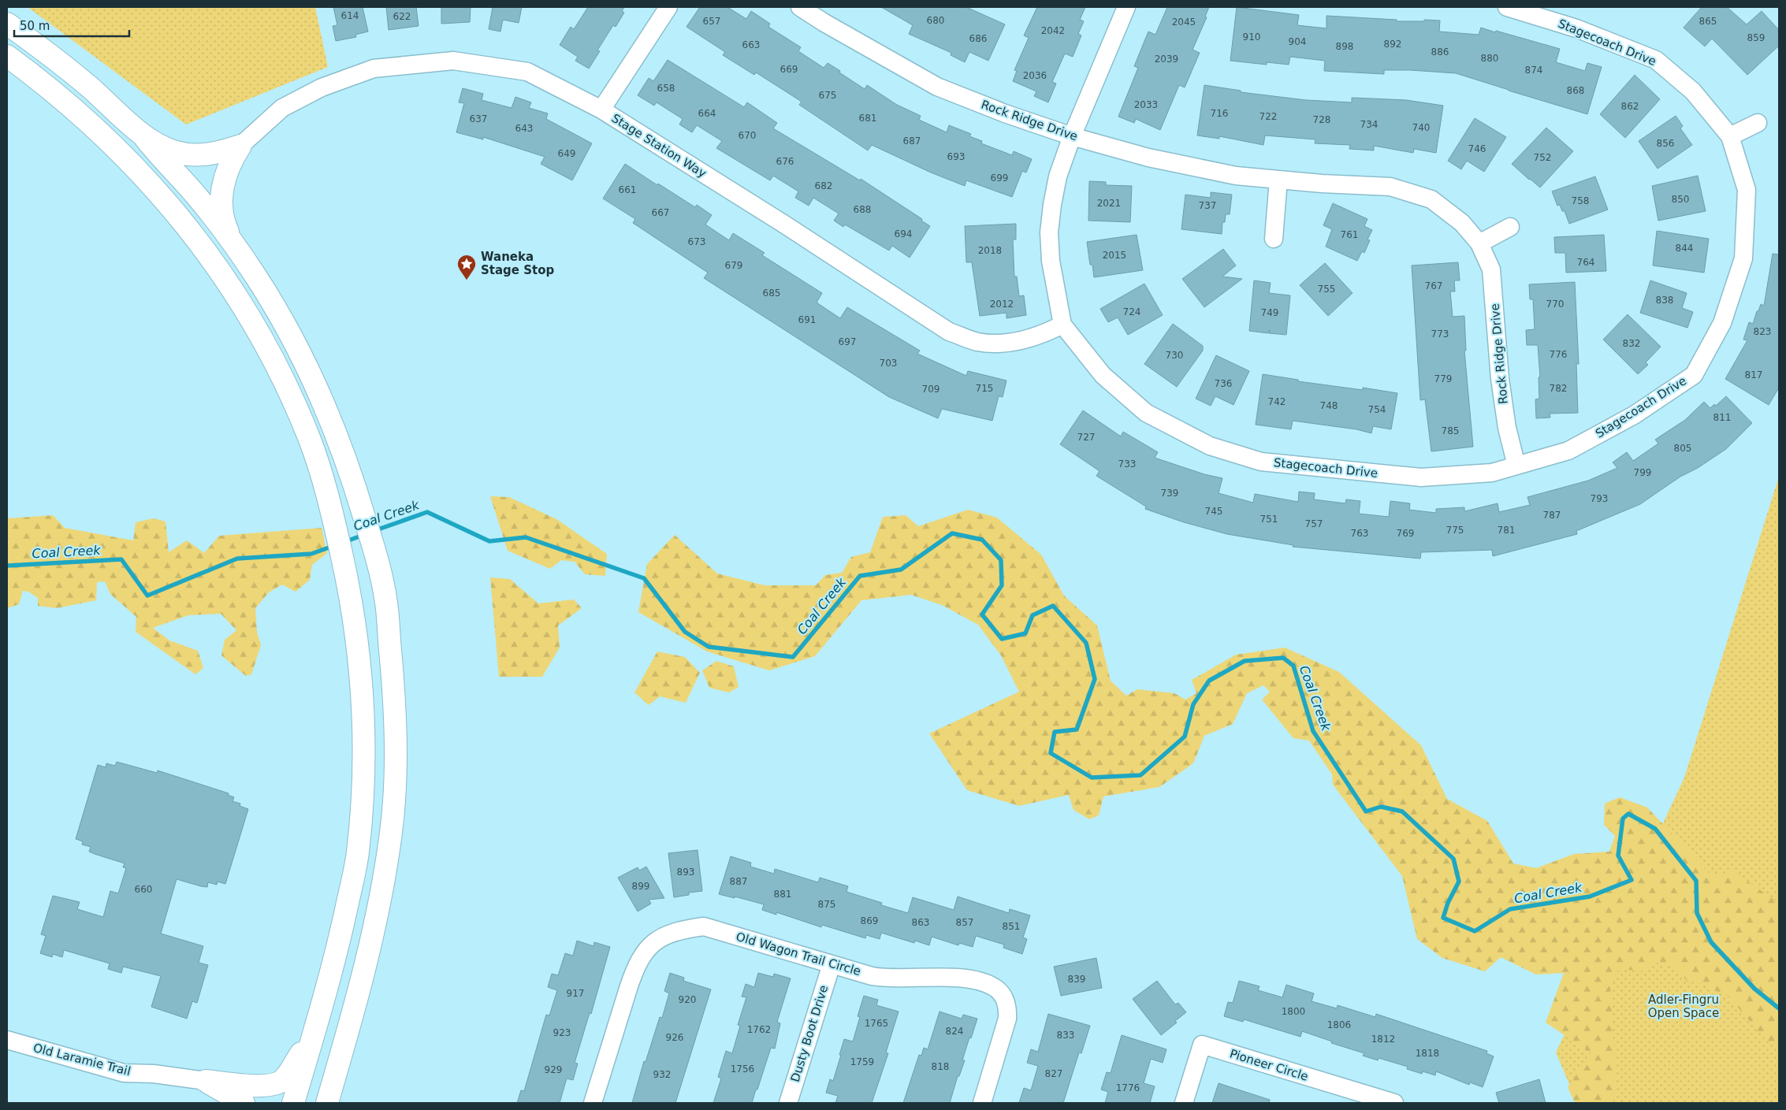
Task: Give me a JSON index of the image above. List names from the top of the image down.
{
  "streets": {
    "street": [
      "Stagecoach Drive",
      "Rock Ridge Drive",
      "Stage Station Way",
      "Old Wagon Trail Circle",
      "Dusty Boot Drive",
      "Old Laramie Trail",
      "Pioneer Circle"
    ]
  },
  "crossings": [
    ["Stagecoach Drive", "Rock Ridge Drive"],
    ["Stagecoach Drive", "Stage Station Way"],
    ["Old Wagon Trail Circle", "Dusty Boot Drive"]
  ],
  "water": ["Coal Creek"],
  "parks": ["Adler-Fingru Open Space"],
  "places": {
    "place": ["Waneka Stage Stop"]
  },
  "house_numbers": [
    "614",
    "622",
    "680",
    "657",
    "865",
    "2045",
    "2042",
    "910",
    "859",
    "686",
    "904",
    "892",
    "663",
    "898",
    "886",
    "880",
    "2039",
    "669",
    "874",
    "2036",
    "658",
    "868",
    "675",
    "2033",
    "862",
    "664",
    "716",
    "722",
    "681",
    "637",
    "728",
    "734",
    "740",
    "643",
    "670",
    "687",
    "856",
    "746",
    "649",
    "693",
    "752",
    "676",
    "699",
    "682",
    "661",
    "850",
    "758",
    "2021",
    "737",
    "688",
    "667",
    "694",
    "761",
    "673",
    "844",
    "2018",
    "2015",
    "764",
    "679",
    "767",
    "755",
    "685",
    "838",
    "2012",
    "770",
    "724",
    "749",
    "691",
    "823",
    "773",
    "697",
    "832",
    "776",
    "730",
    "703",
    "817",
    "779",
    "736",
    "715",
    "782",
    "709",
    "742",
    "748",
    "754",
    "811",
    "785",
    "727",
    "805",
    "733",
    "799",
    "739",
    "793",
    "745",
    "787",
    "751",
    "757",
    "775",
    "781",
    "763",
    "769",
    "893",
    "887",
    "899",
    "660",
    "881",
    "875",
    "869",
    "863",
    "857",
    "851",
    "839",
    "917",
    "920",
    "1800",
    "1765",
    "1806",
    "1762",
    "824",
    "923",
    "833",
    "926",
    "1812",
    "1818",
    "1759",
    "818",
    "1756",
    "929",
    "827",
    "932",
    "1776"
  ],
  "scale_bar": "50 m"
}
